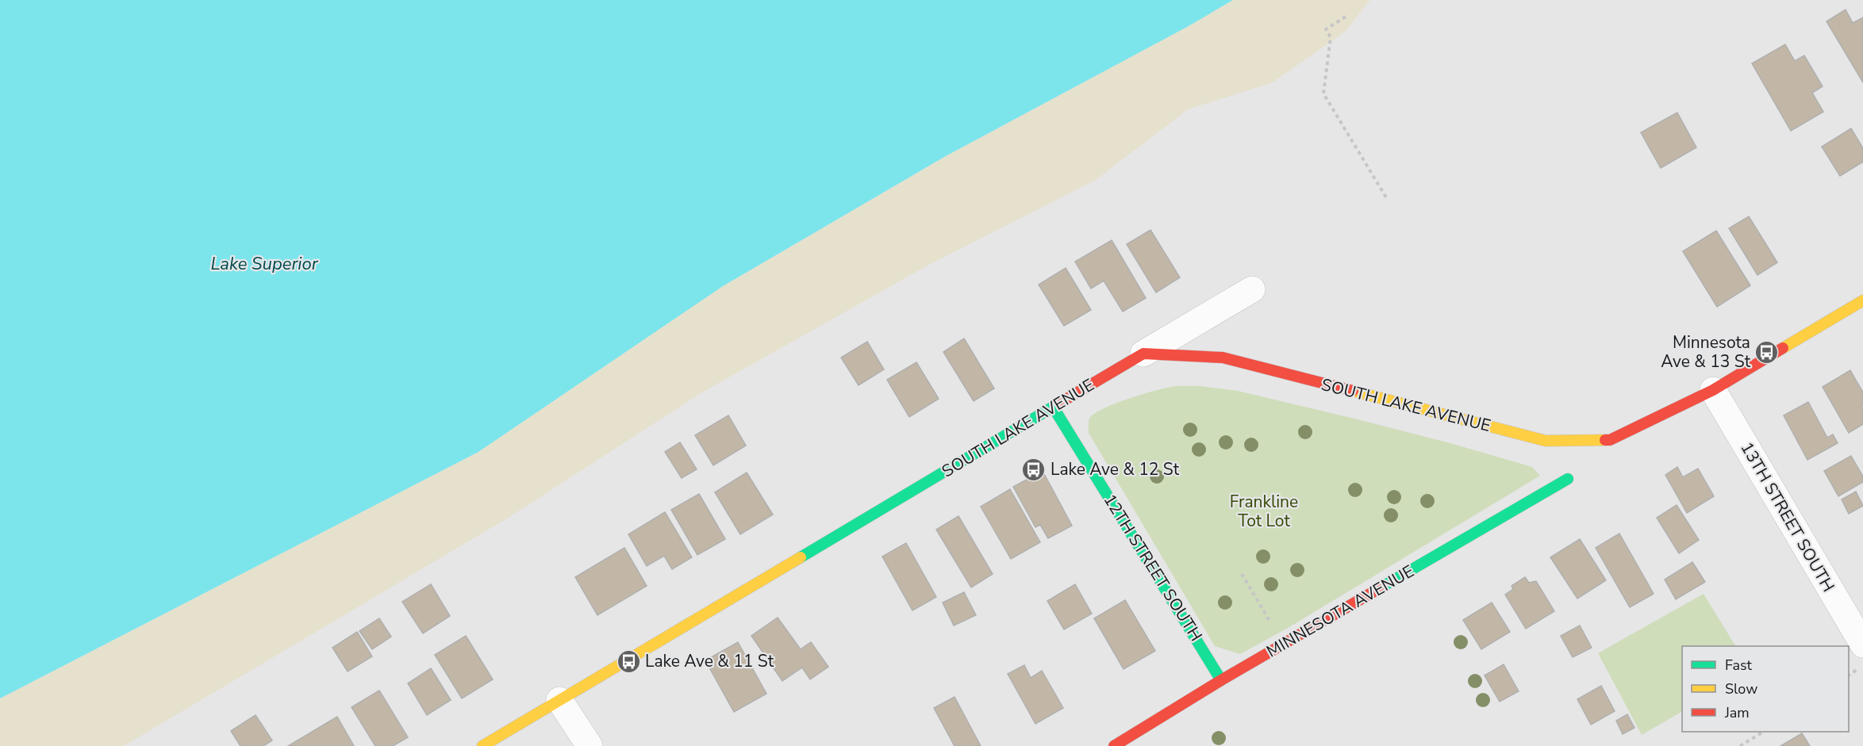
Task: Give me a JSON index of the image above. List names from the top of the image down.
{
  "streets": {
    "street": [
      "SOUTH LAKE AVENUE",
      "13TH STREET SOUTH",
      "12TH STREET SOUTH",
      "MINNESOTA AVENUE"
    ]
  },
  "crossings": [
    ["SOUTH LAKE AVENUE", "13TH STREET SOUTH"],
    ["SOUTH LAKE AVENUE", "12TH STREET SOUTH"],
    ["12TH STREET SOUTH", "MINNESOTA AVENUE"]
  ],
  "water": ["Lake Superior"],
  "parks": ["Frankline Tot Lot"],
  "places": {
    "bus stop": ["Minnesota Ave & 13 St", "Lake Ave & 12 St", "Lake Ave & 11 St"]
  },
  "legend": ["Fast", "Slow", "Jam"]
}
